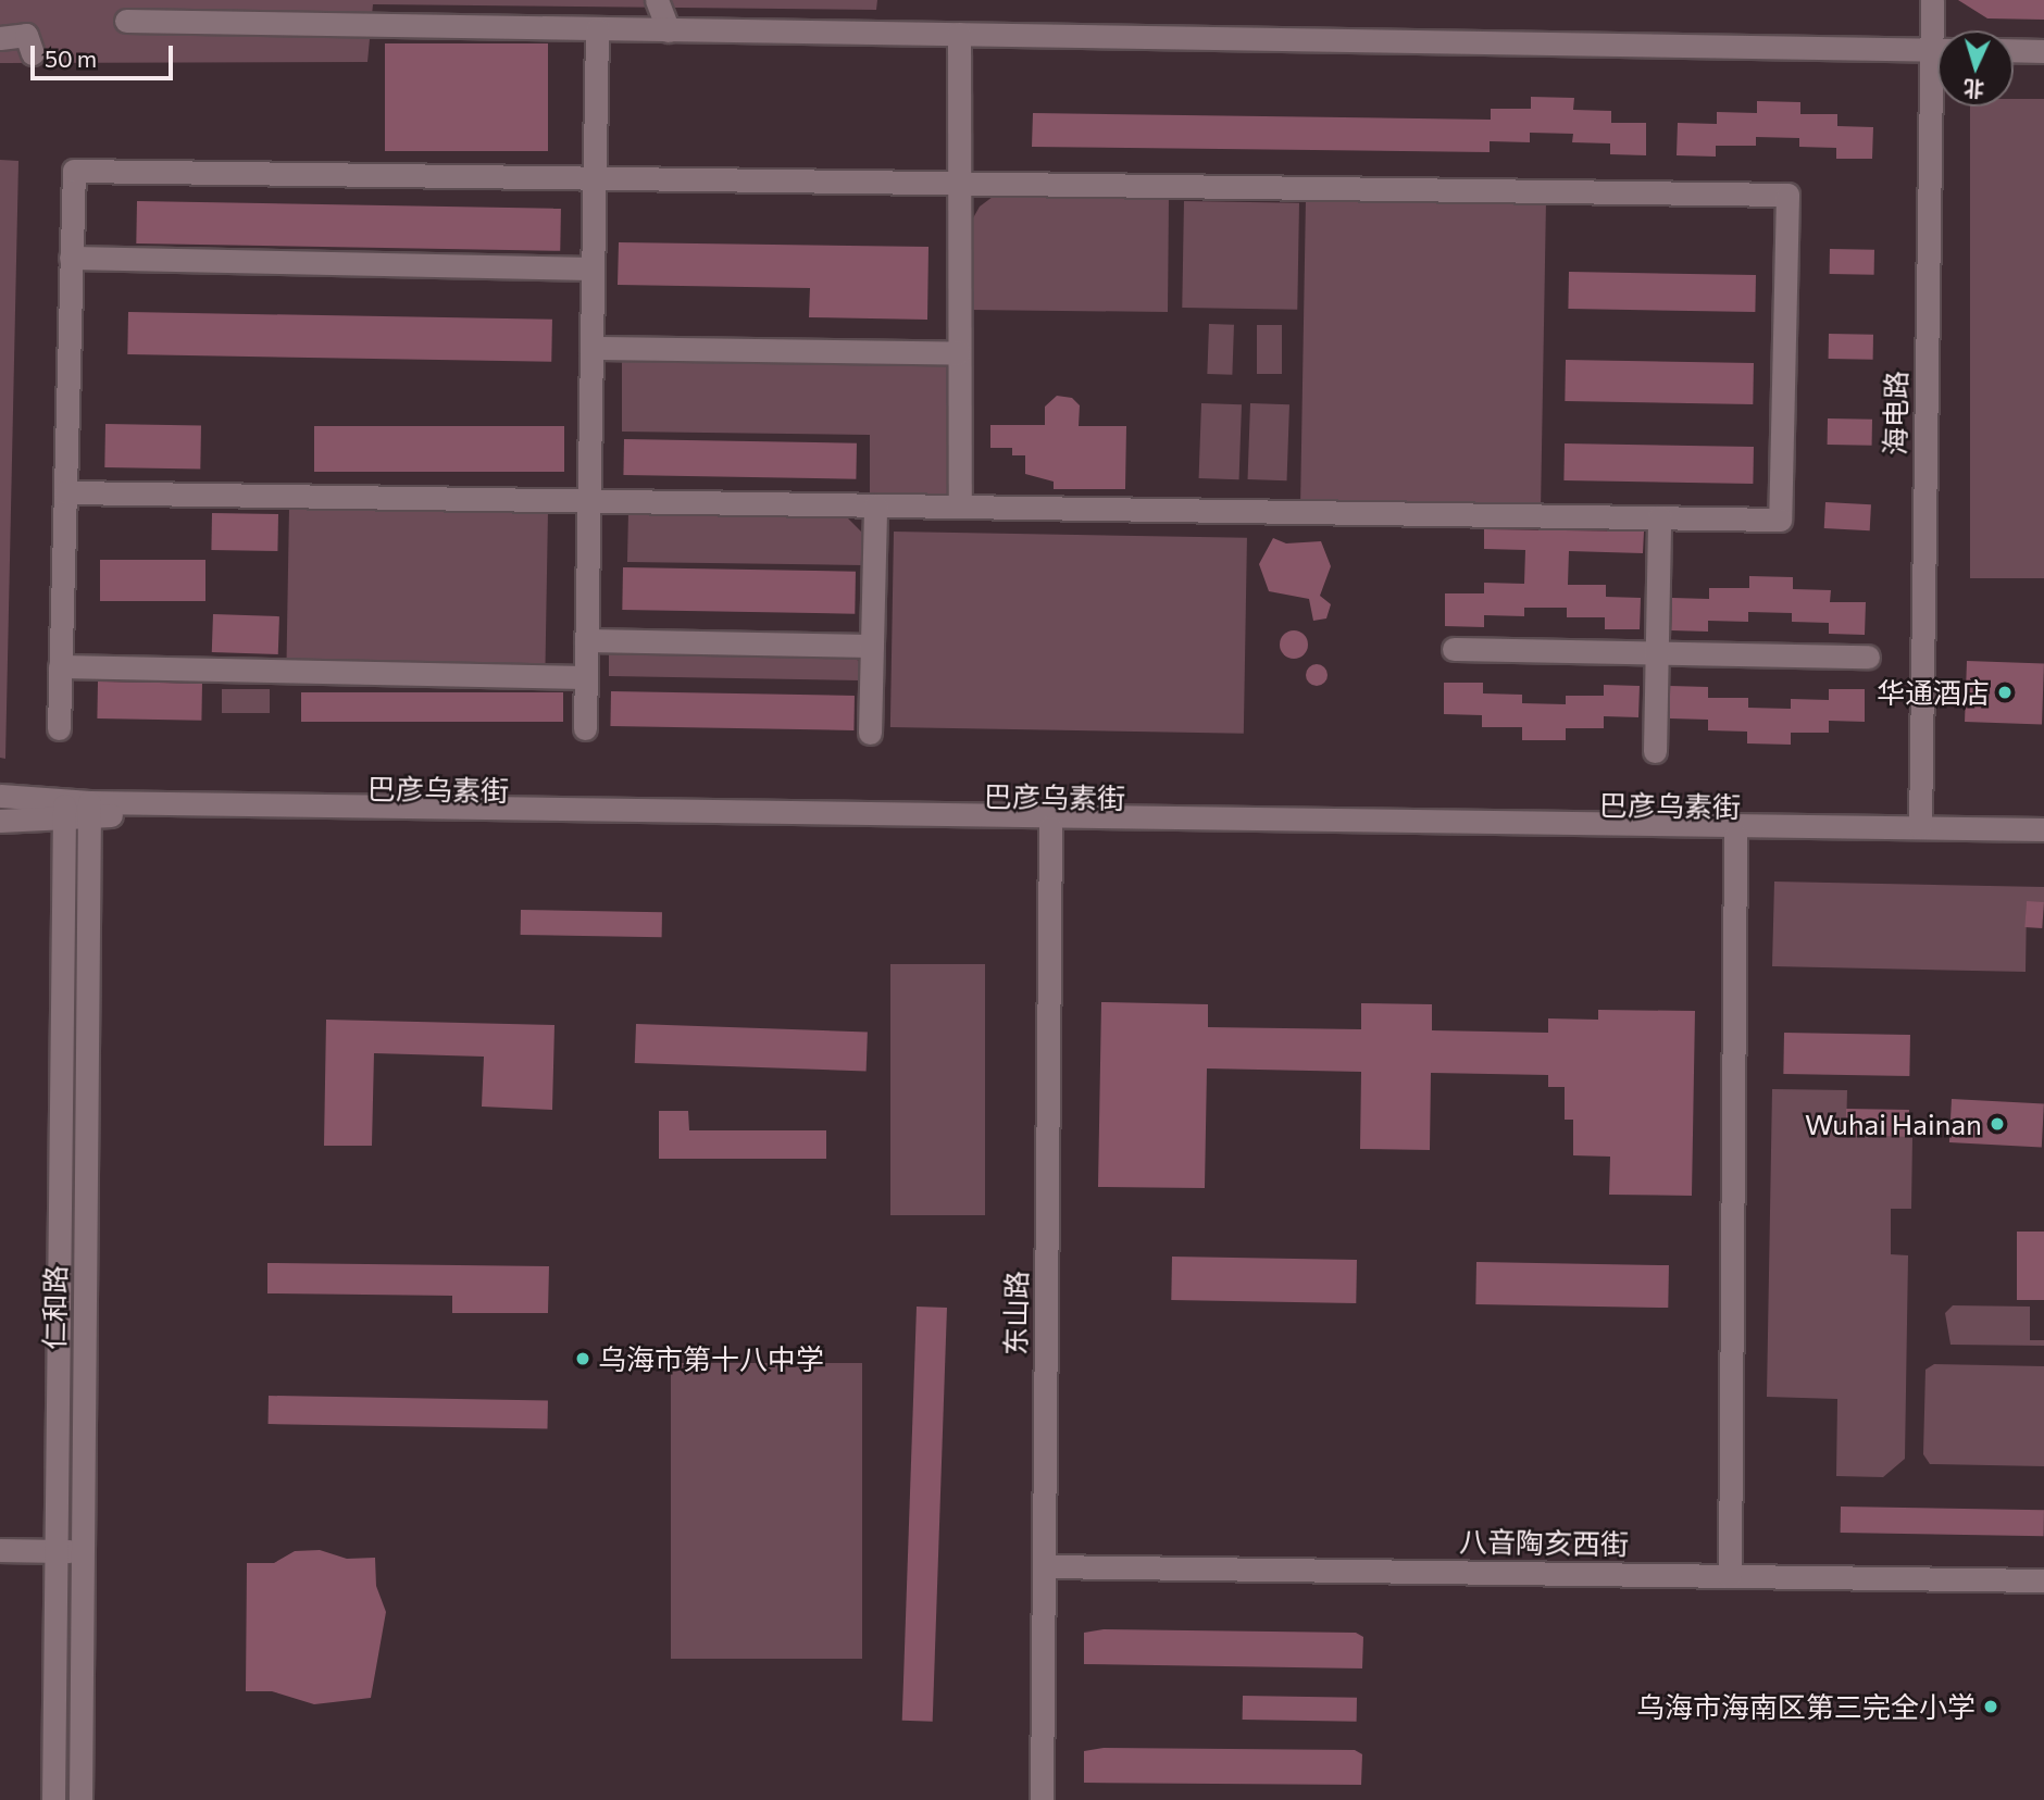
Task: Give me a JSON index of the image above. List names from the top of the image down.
{
  "streets": {
    "street": [
      "海电路",
      "巴彦乌素街",
      "仁和路",
      "东山路",
      "八音陶亥西街"
    ]
  },
  "crossings": [
    ["海电路", "巴彦乌素街"],
    ["巴彦乌素街", "仁和路"],
    ["巴彦乌素街", "东山路"],
    ["东山路", "八音陶亥西街"]
  ],
  "places": [
    "华通酒店",
    "Wuhai Hainan",
    "乌海市第十八中学",
    "乌海市海南区第三完全小学"
  ],
  "scale_bar": "50 m",
  "north": "bottom"
}
